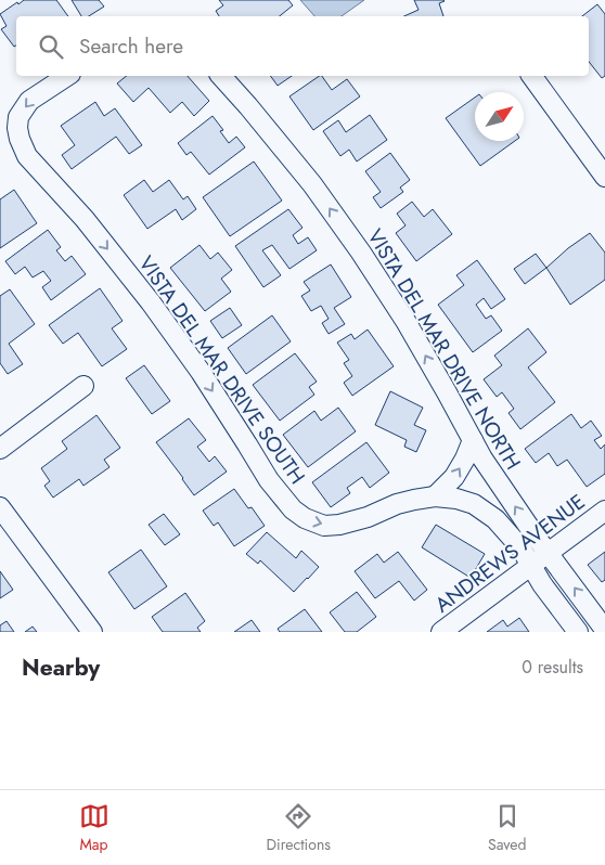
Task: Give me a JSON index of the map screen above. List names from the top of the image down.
{
  "streets": {
    "street": ["VISTA DEL MAR DRIVE NORTH", "VISTA DEL MAR DRIVE SOUTH", "ANDREWS AVENUE"]
  },
  "crossings": [
    ["VISTA DEL MAR DRIVE NORTH", "ANDREWS AVENUE"],
    ["VISTA DEL MAR DRIVE SOUTH", "ANDREWS AVENUE"]
  ],
  "one_way": ["VISTA DEL MAR DRIVE NORTH", "VISTA DEL MAR DRIVE SOUTH"],
  "north": "top right",
  "page": {
    "search": "Search here",
    "heading": ["Nearby", "0 results"],
    "nav": ["Map", "Directions", "Saved"]
  }
}
